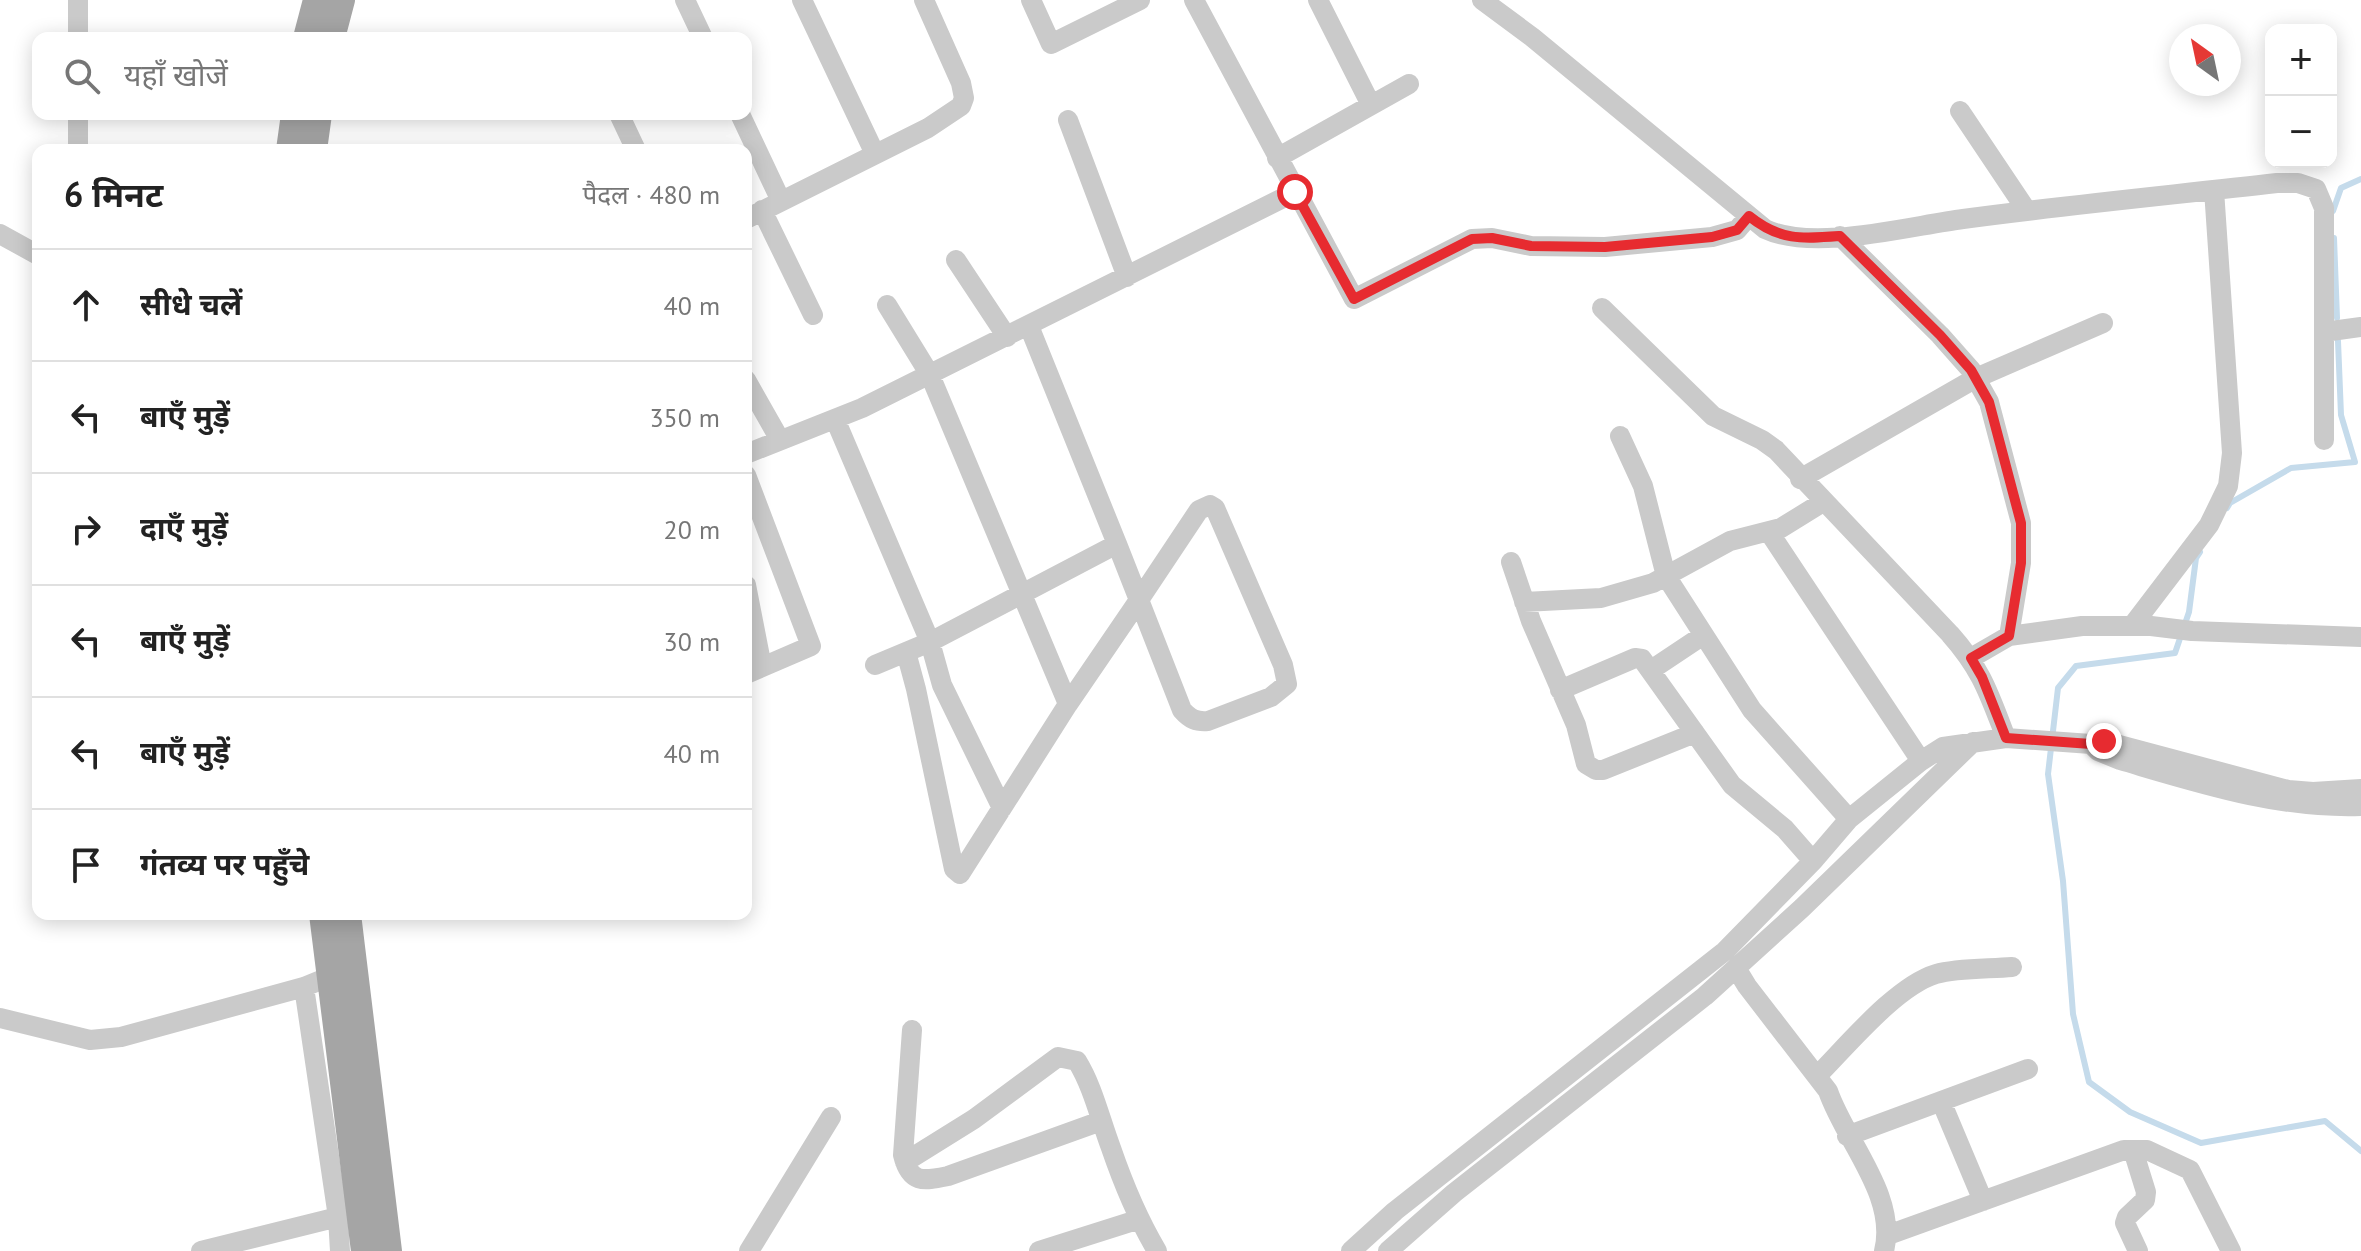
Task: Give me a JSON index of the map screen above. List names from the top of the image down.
{
  "north": "top left",
  "page": {
    "map_buttons": ["+", "−"],
    "search": "यहाँ खोजें",
    "heading": ["6 मिनट", "पैदल · 480 m"],
    "list": [
      ["सीधे चलें", "40 m"],
      ["बाएँ मुड़ें", "350 m"],
      ["दाएँ मुड़ें", "20 m"],
      ["बाएँ मुड़ें", "30 m"],
      ["बाएँ मुड़ें", "40 m"],
      "गंतव्य पर पहुँचे"
    ]
  }
}
